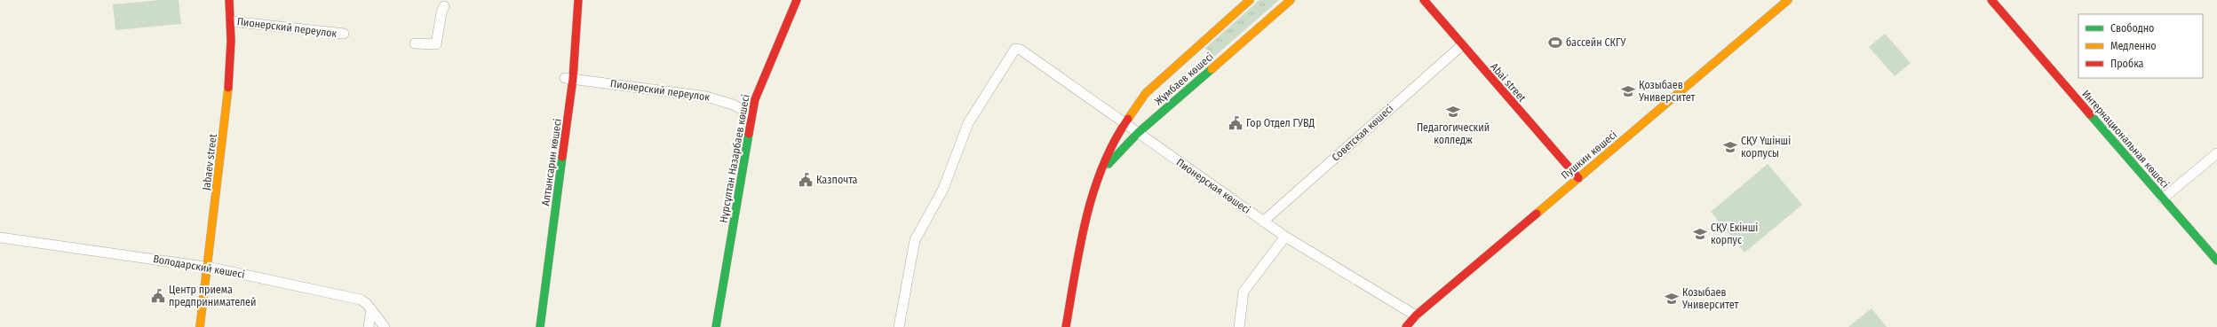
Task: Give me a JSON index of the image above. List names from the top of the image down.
{
  "streets": {
    "street": [
      "Пионерский переулок",
      "Жұмбаев көшесі",
      "Abai street",
      "Советская көшесі",
      "Интернациональная көшесі",
      "Пушкин көшесі",
      "Нұрсұлтан Назарбаев көшесі",
      "Jabaev street",
      "Алтынсарин көшесі",
      "Пионерская көшесі",
      "Володарский көшесі"
    ]
  },
  "crossings": [
    ["Пионерский переулок", "Нұрсұлтан Назарбаев көшесі"],
    ["Пионерский переулок", "Jabaev street"],
    ["Пионерский переулок", "Алтынсарин көшесі"],
    ["Жұмбаев көшесі", "Пионерская көшесі"],
    ["Abai street", "Советская көшесі"],
    ["Abai street", "Пушкин көшесі"],
    ["Советская көшесі", "Пионерская көшесі"],
    ["Пушкин көшесі", "Пионерская көшесі"],
    ["Jabaev street", "Володарский көшесі"]
  ],
  "places": {
    "sports": ["бассейн СКГУ"],
    "school or university": [
      "Қозыбаев Университет",
      "Педагогический колледж",
      "СҚУ Үшінші корпусы",
      "СҚУ Екінші корпус",
      "Козыбаев Университет"
    ],
    "public building": ["Гор Отдел ГУВД", "Казпочта", "Центр приема предпринимателей"]
  },
  "legend": ["Свободно", "Медленно", "Пробка"]
}
